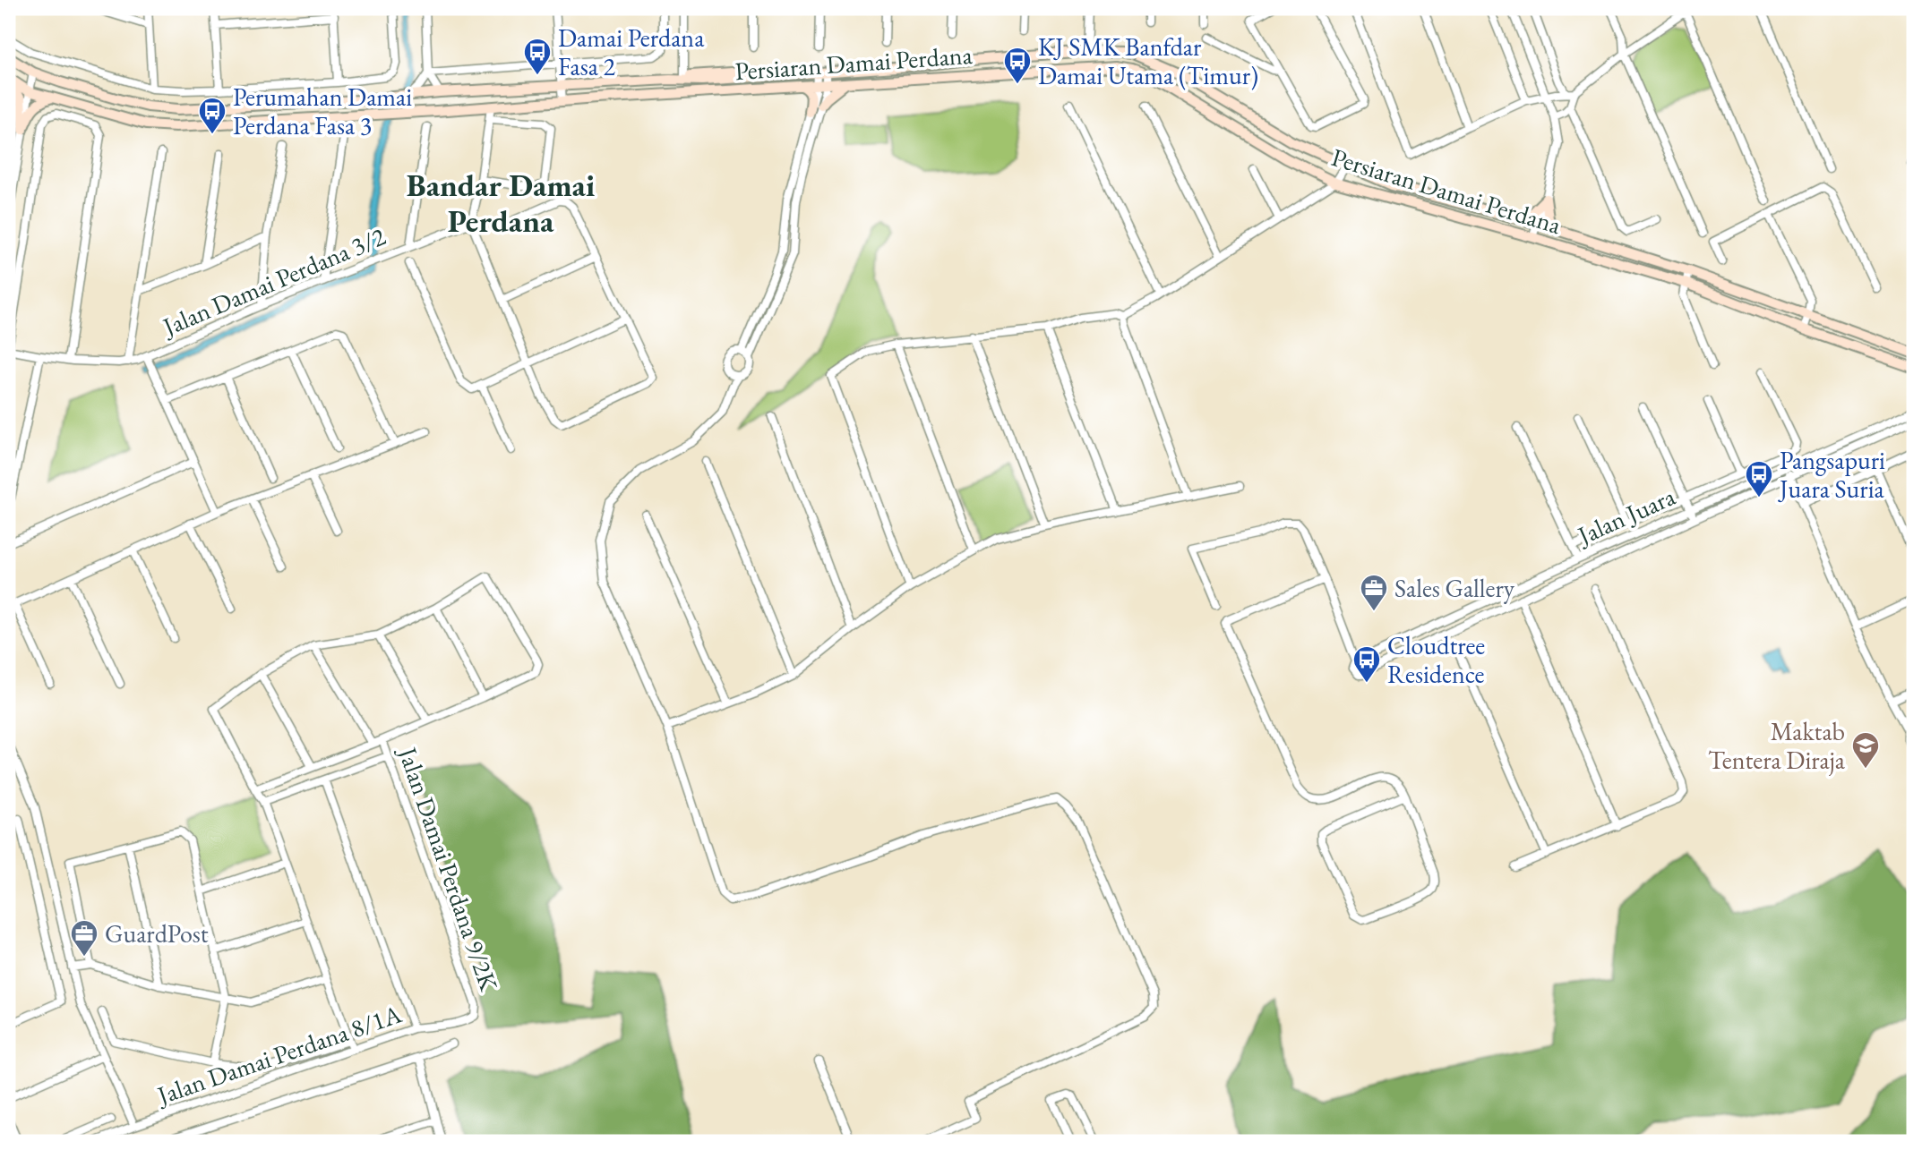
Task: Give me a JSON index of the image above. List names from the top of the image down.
{
  "streets": {
    "main road": ["Persiaran Damai Perdana"],
    "street": [
      "Jalan Damai Perdana 3/2",
      "Jalan Juara",
      "Jalan Damai Perdana 9/2K",
      "Jalan Damai Perdana 8/1A"
    ]
  },
  "crossings": [
    ["Jalan Damai Perdana 9/2K", "Jalan Damai Perdana 8/1A"]
  ],
  "districts": ["Bandar Damai Perdana"],
  "places": {
    "bus stop": [
      "Damai Perdana Fasa 2",
      "KJ SMK Banfdar Damai Utama (Timur)",
      "Perumahan Damai Perdana Fasa 3",
      "Pangsapuri Juara Suria",
      "Cloudtree Residence"
    ],
    "office": ["Sales Gallery", "GuardPost"],
    "school or university": ["Maktab Tentera Diraja"]
  }
}
